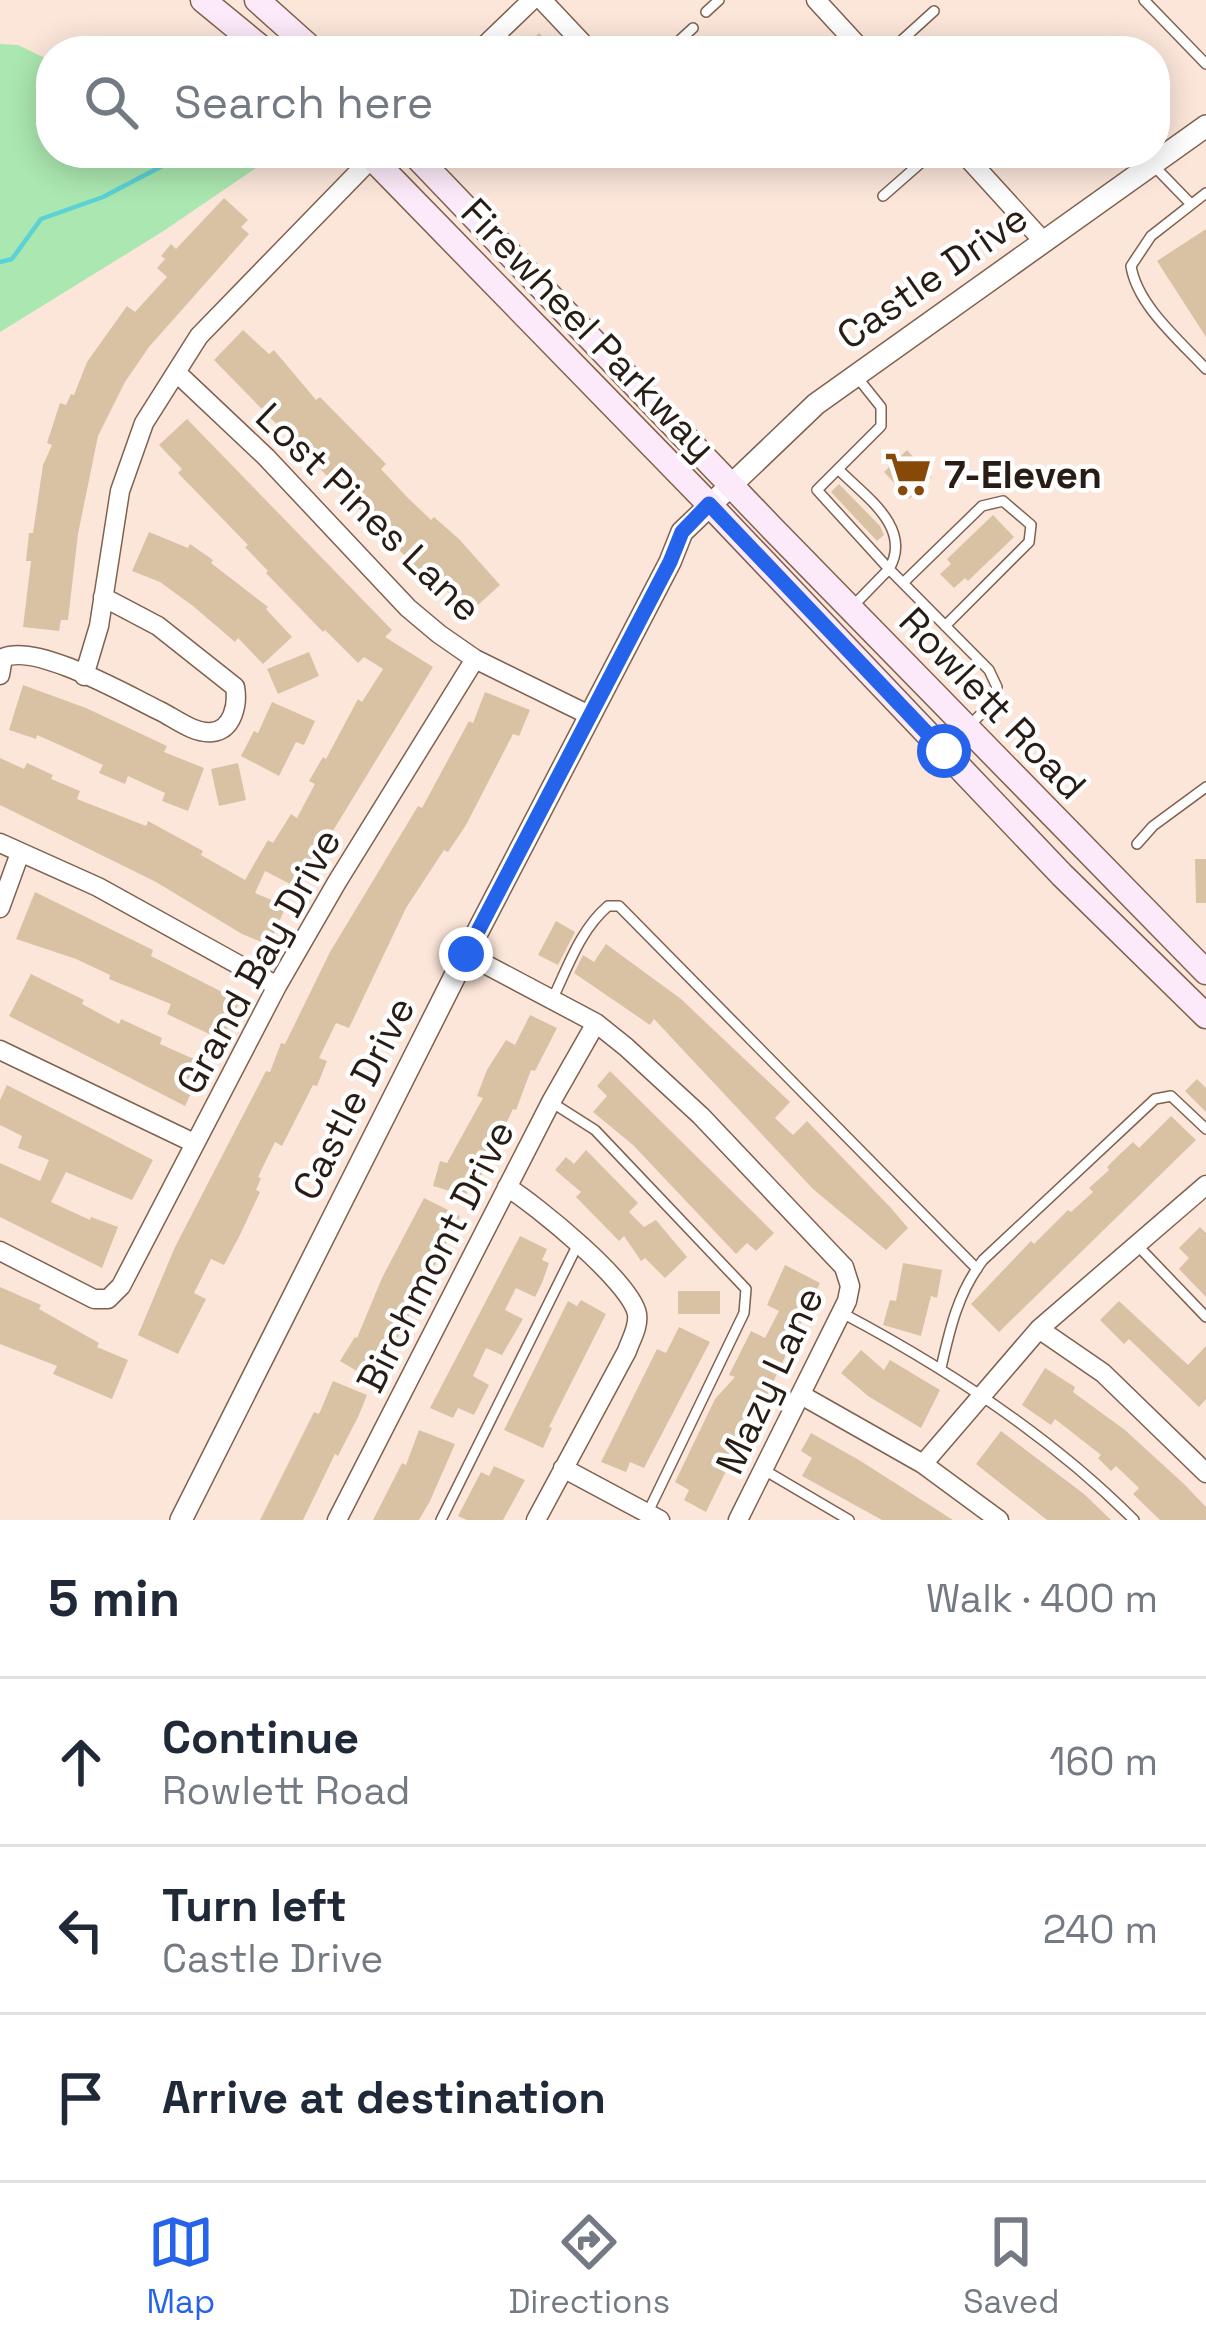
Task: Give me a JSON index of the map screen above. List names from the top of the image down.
{
  "streets": {
    "main road": ["Firewheel Parkway", "Rowlett Road"],
    "street": [
      "Castle Drive",
      "Lost Pines Lane",
      "Grand Bay Drive",
      "Birchmont Drive",
      "Mazy Lane"
    ]
  },
  "crossings": [
    ["Castle Drive", "Firewheel Parkway"],
    ["Castle Drive", "Lost Pines Lane"],
    ["Castle Drive", "Rowlett Road"],
    ["Firewheel Parkway", "Rowlett Road"],
    ["Lost Pines Lane", "Grand Bay Drive"],
    ["Birchmont Drive", "Mazy Lane"]
  ],
  "places": {
    "supermarket": ["7-Eleven"]
  },
  "page": {
    "search": "Search here",
    "heading": ["5 min", "Walk · 400 m"],
    "list": [
      ["Continue", "Rowlett Road", "160 m"],
      ["Turn left", "Castle Drive", "240 m"],
      "Arrive at destination"
    ],
    "nav": ["Map", "Directions", "Saved"]
  }
}
